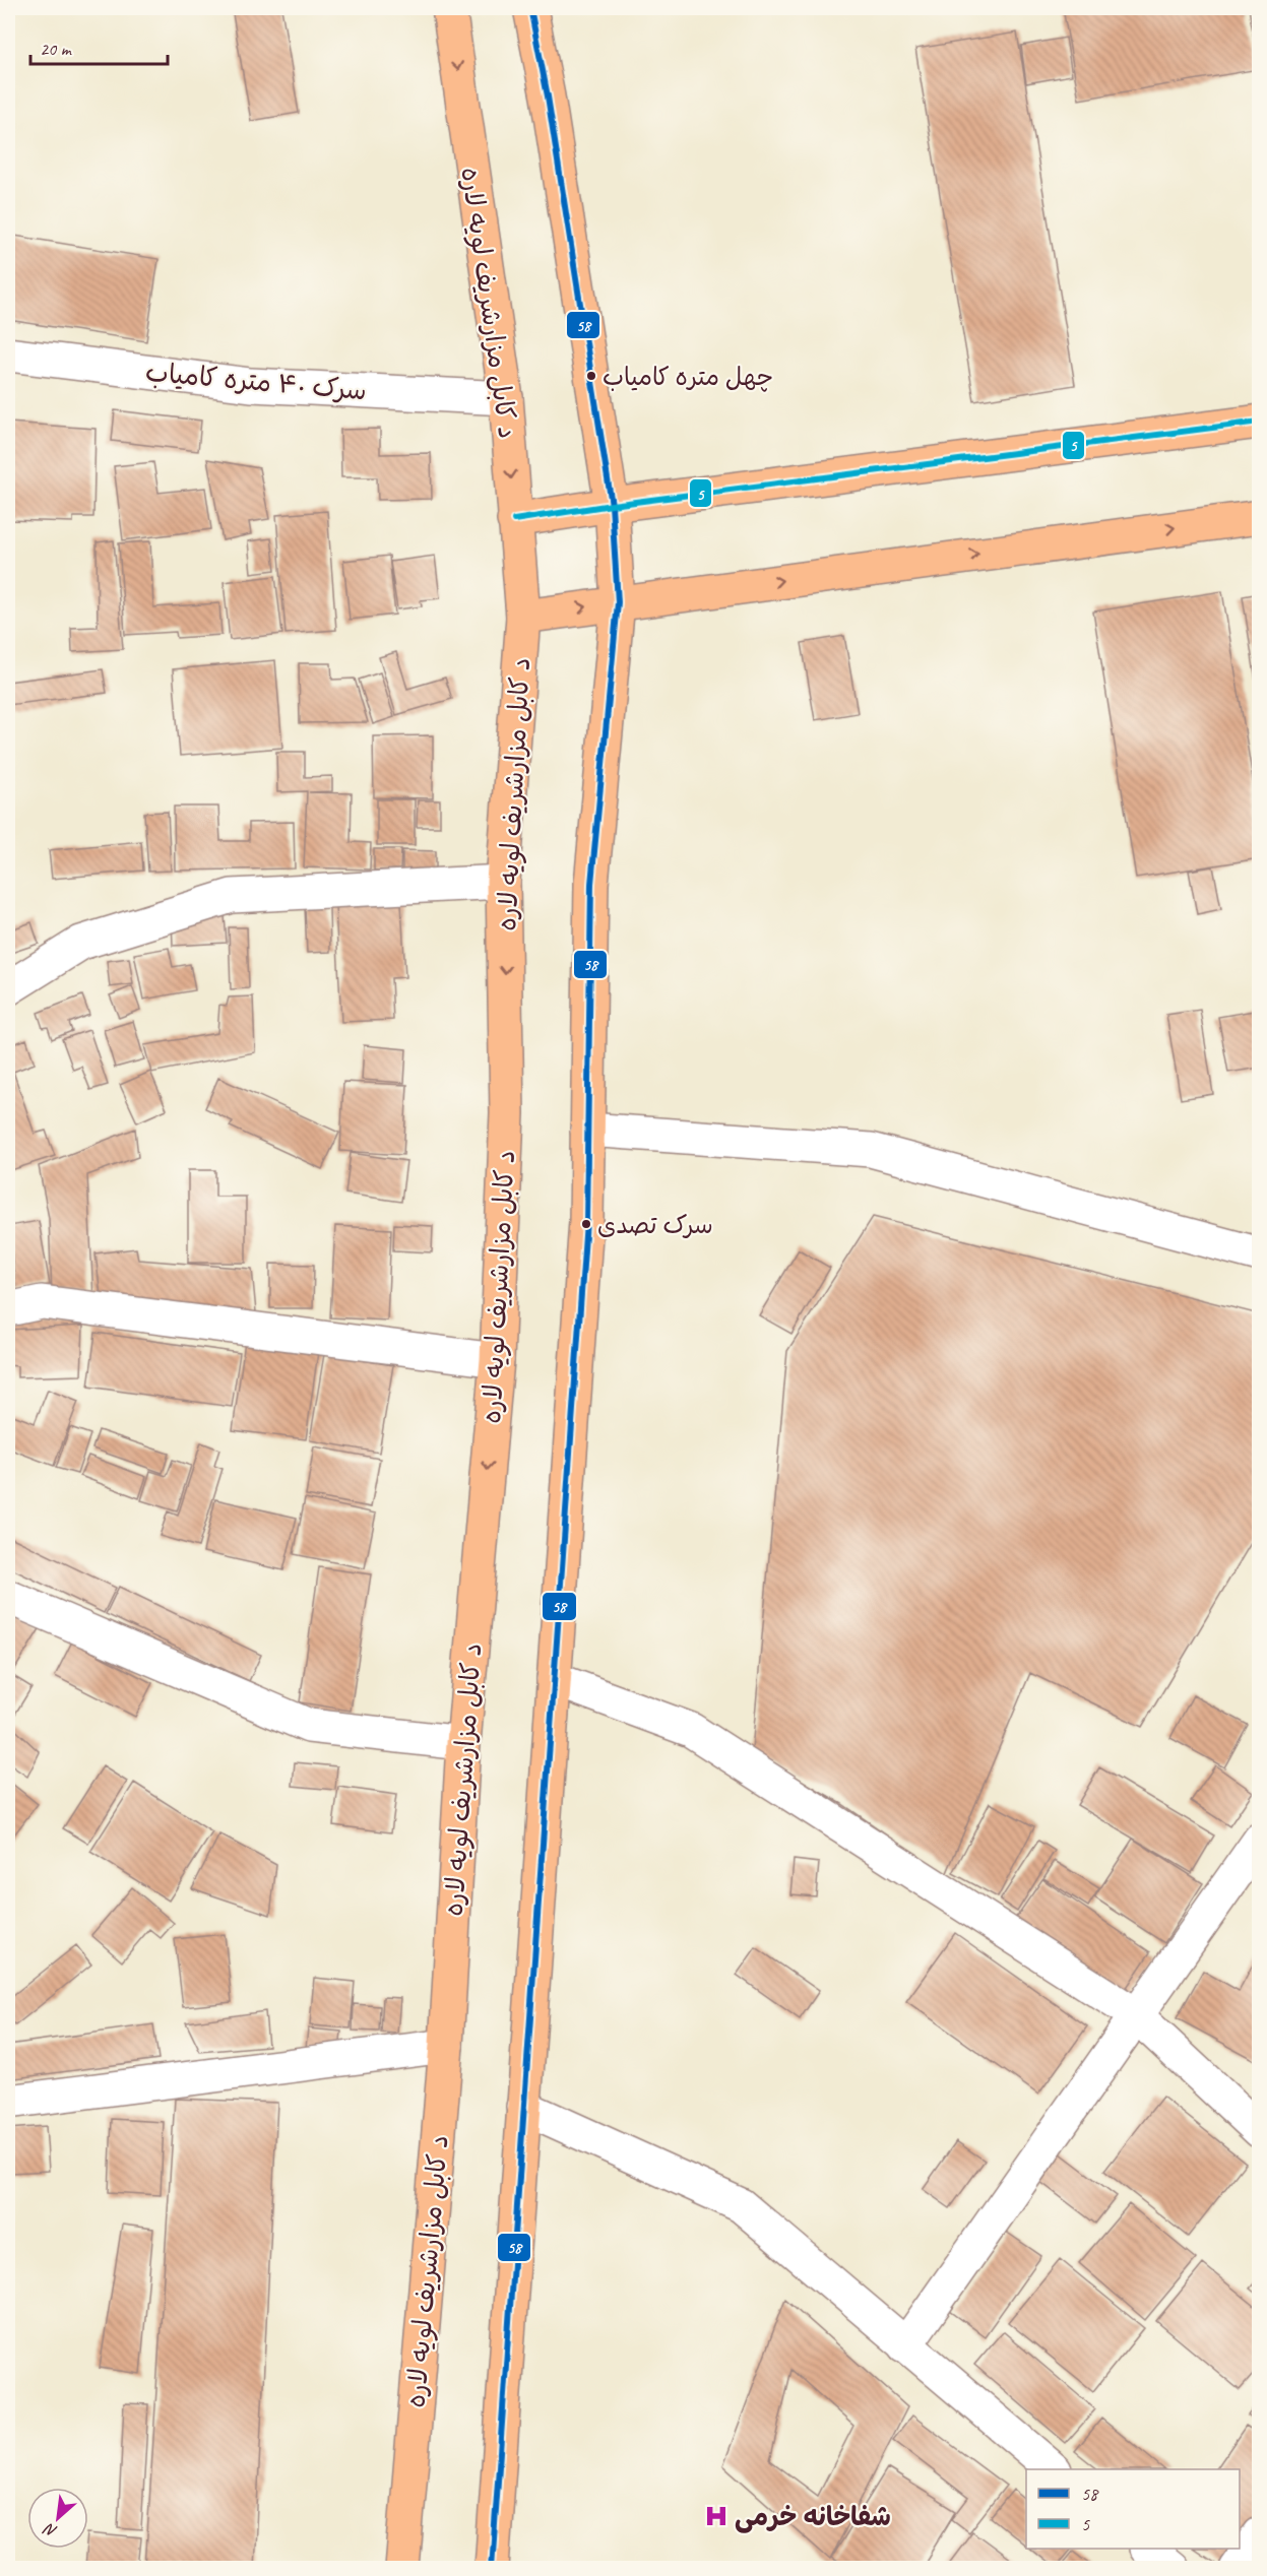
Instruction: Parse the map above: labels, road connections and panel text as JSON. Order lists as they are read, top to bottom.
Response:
{
  "streets": {
    "main road": ["د کابل مزارشریف لویه لاره"],
    "street": ["سرک ۴۰ متره کامیاب"]
  },
  "crossings": [
    ["د کابل مزارشریف لویه لاره", "سرک ۴۰ متره کامیاب"]
  ],
  "places": {
    "other": ["چهل متره کامیاب", "سرک تصدی"],
    "hospital": ["شفاخانه خرمی"]
  },
  "lines": ["transit line 58", "transit line 5"],
  "legend": ["58", "5"],
  "scale_bar": "20 m",
  "north": "bottom left"
}
